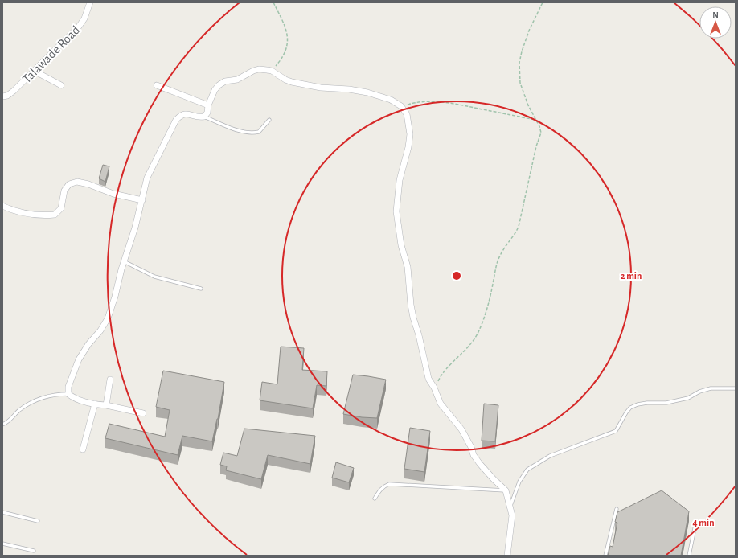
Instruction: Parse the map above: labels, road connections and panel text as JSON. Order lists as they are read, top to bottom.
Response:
{
  "streets": {
    "street": ["Talawade Road"]
  },
  "north": "top",
  "rings": ["2 min", "4 min"]
}
